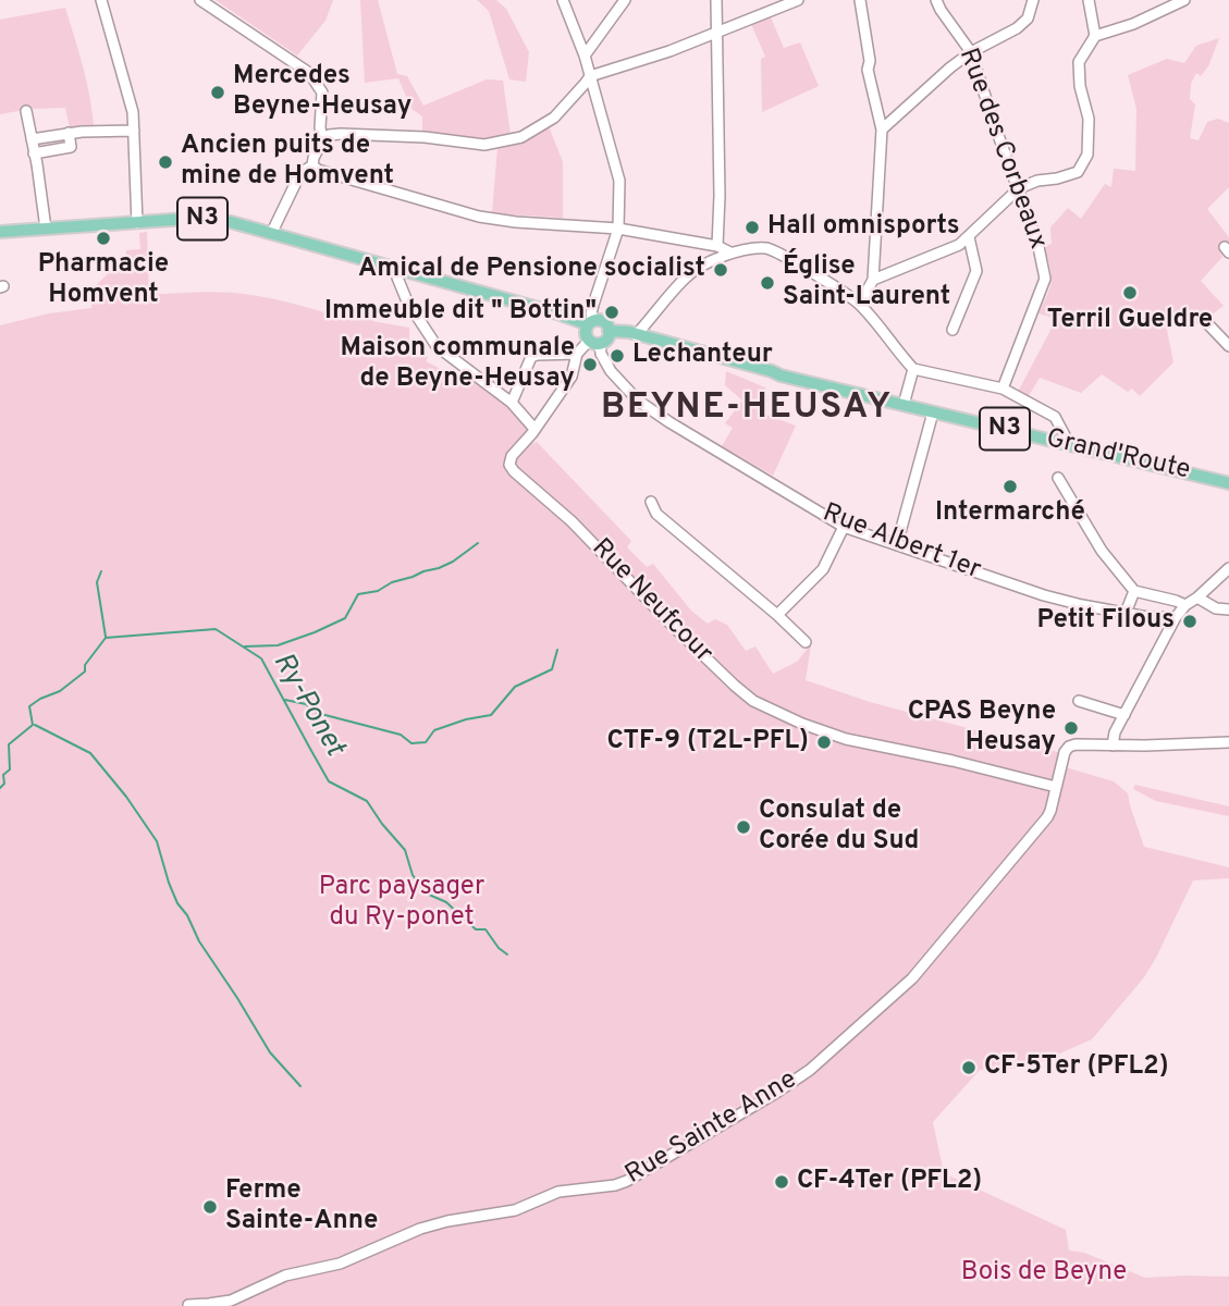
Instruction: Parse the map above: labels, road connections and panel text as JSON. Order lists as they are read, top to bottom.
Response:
{
  "streets": {
    "main road": ["N3", "Grand'Route"],
    "street": [
      "Rue des Corbeaux",
      "Rue Albert 1er",
      "Rue Neufcour",
      "Rue Sainte Anne"
    ]
  },
  "crossings": [
    ["Grand'Route", "Rue Albert 1er"],
    ["Grand'Route", "Rue Neufcour"],
    ["Rue Albert 1er", "Rue Neufcour"],
    ["Rue Neufcour", "Rue Sainte Anne"]
  ],
  "districts": ["BEYNE-HEUSAY"],
  "water": ["Ry-Ponet"],
  "parks": ["Parc paysager du Ry-ponet", "Bois de Beyne"],
  "places": [
    "Mercedes Beyne-Heusay",
    "Ancien puits de mine de Homvent",
    "Hall omnisports",
    "Pharmacie Homvent",
    "Amical de Pensione socialist",
    "Église Saint-Laurent",
    "Terril Gueldre",
    "Immeuble dit \" Bottin\"",
    "Lechanteur",
    "Maison communale de Beyne-Heusay",
    "Intermarché",
    "Petit Filous",
    "CPAS Beyne Heusay",
    "CTF-9 (T2L-PFL)",
    "Consulat de Corée du Sud",
    "CF-5Ter (PFL2)",
    "CF-4Ter (PFL2)",
    "Ferme Sainte-Anne"
  ]
}
